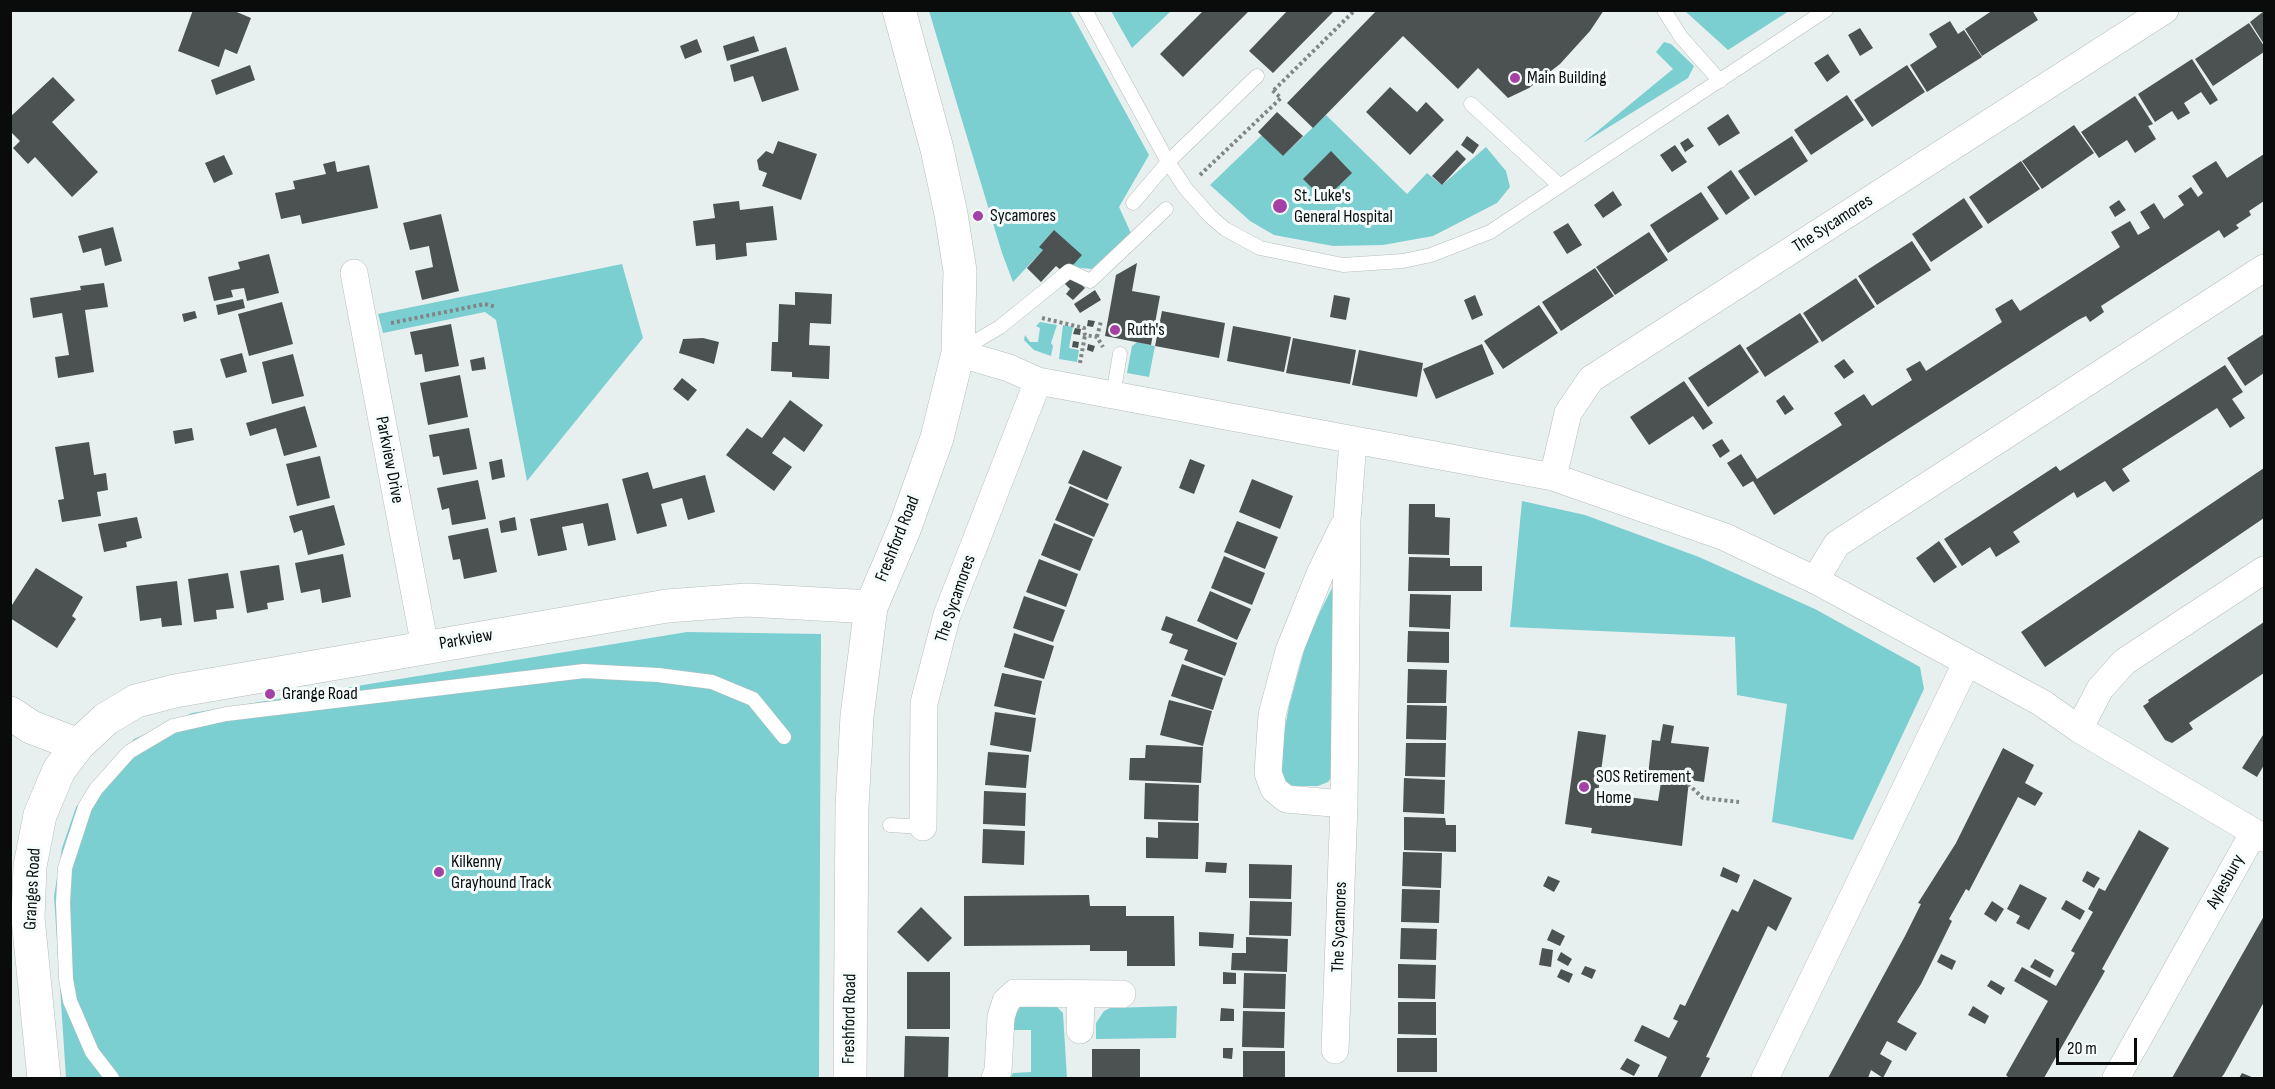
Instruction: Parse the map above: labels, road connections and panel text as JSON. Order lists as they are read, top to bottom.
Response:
{
  "streets": {
    "street": [
      "The Sycamores",
      "Parkview Drive",
      "Freshford Road",
      "Parkview",
      "Aylesbury",
      "Granges Road"
    ]
  },
  "crossings": [
    ["Parkview Drive", "Parkview"],
    ["Freshford Road", "Parkview"],
    ["Parkview", "Granges Road"]
  ],
  "places": [
    "Main Building",
    "St. Luke's General Hospital",
    "Sycamores",
    "Ruth's",
    "Grange Road",
    "SOS Retirement Home",
    "Kilkenny Grayhound Track"
  ],
  "scale_bar": "20 m"
}
